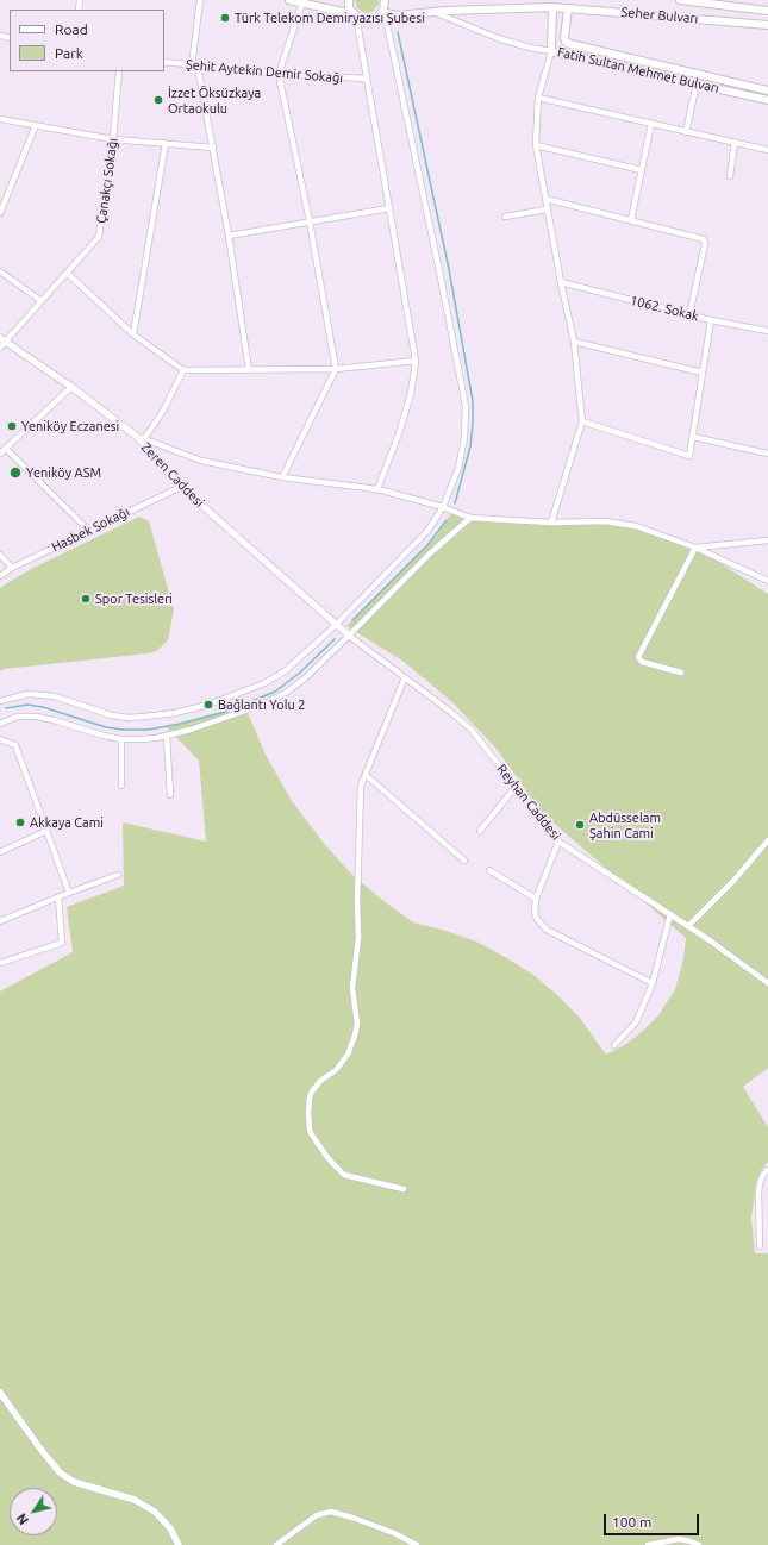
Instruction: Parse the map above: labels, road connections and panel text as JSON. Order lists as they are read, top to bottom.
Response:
{
  "streets": {
    "main road": ["Seher Bulvarı", "Fatih Sultan Mehmet Bulvarı"],
    "street": [
      "Şehit Aytekin Demir Sokağı",
      "Çanakçı Sokağı",
      "1062. Sokak",
      "Zeren Caddesi",
      "Hasbek Sokağı",
      "Reyhan Caddesi"
    ]
  },
  "crossings": [
    ["Seher Bulvarı", "Fatih Sultan Mehmet Bulvarı"],
    ["Çanakçı Sokağı", "Zeren Caddesi"],
    ["Zeren Caddesi", "Hasbek Sokağı"],
    ["Zeren Caddesi", "Reyhan Caddesi"]
  ],
  "places": [
    "Türk Telekom Demiryazısı Şubesi",
    "İzzet Öksüzkaya Ortaokulu",
    "Yeniköy Eczanesi",
    "Yeniköy ASM",
    "Spor Tesisleri",
    "Bağlantı Yolu 2",
    "Akkaya Cami",
    "Abdüsselam Şahin Cami"
  ],
  "legend": ["Road", "Park"],
  "scale_bar": "100 m",
  "north": "bottom left"
}
